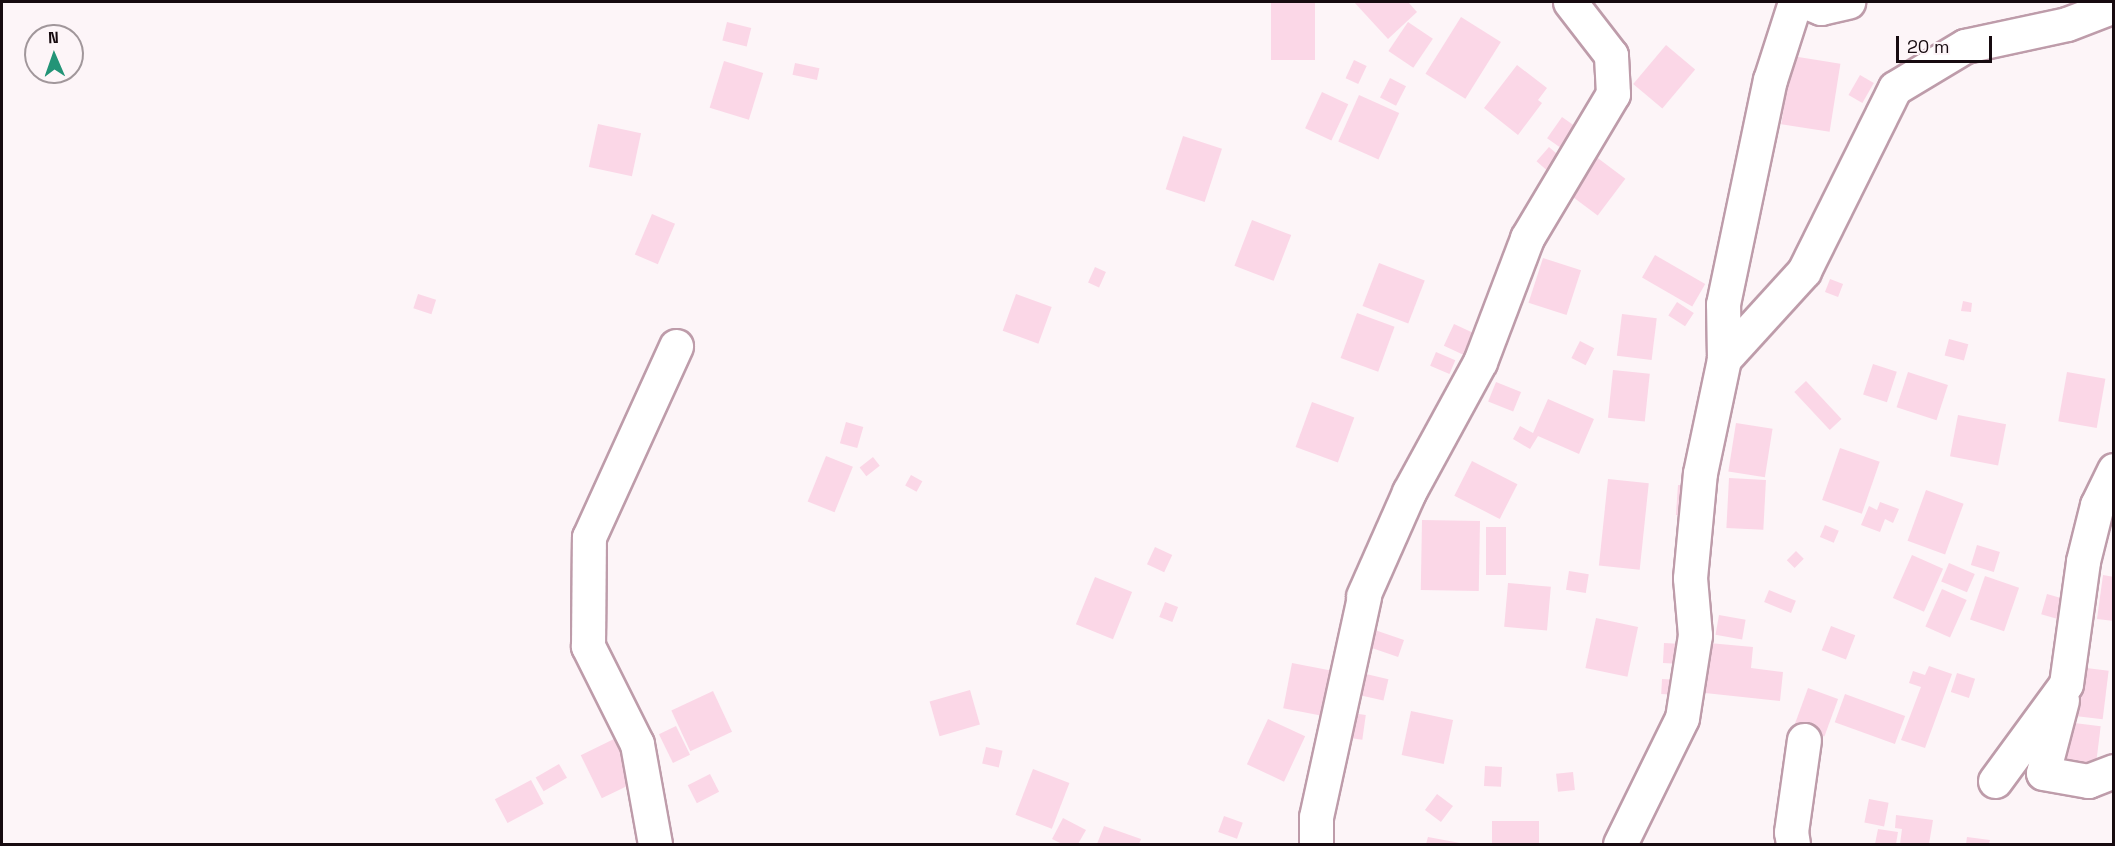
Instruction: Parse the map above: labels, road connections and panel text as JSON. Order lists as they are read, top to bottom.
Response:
{
  "scale_bar": "20 m",
  "north": "top"
}
